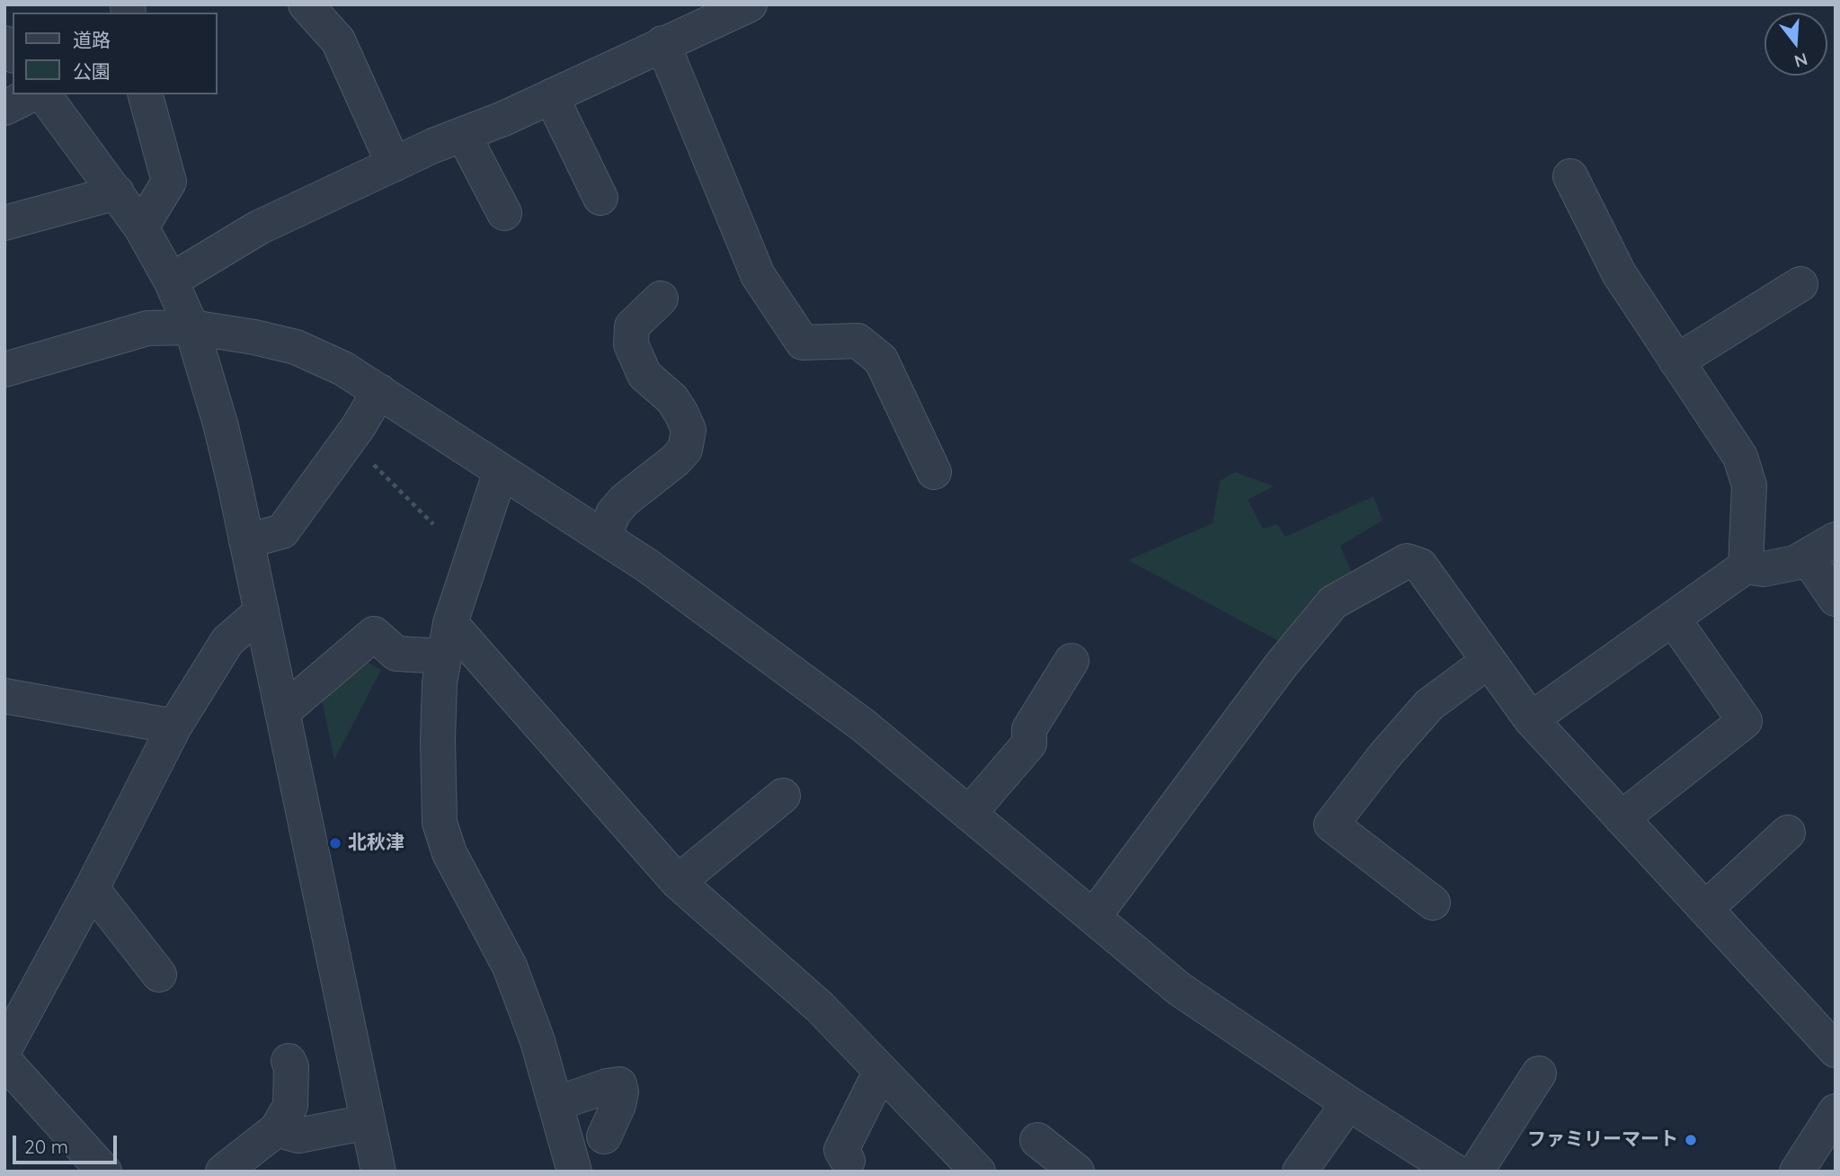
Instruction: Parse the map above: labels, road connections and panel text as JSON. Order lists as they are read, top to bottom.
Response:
{
  "places": ["北秋津", "ファミリーマート"],
  "legend": ["道路", "公園"],
  "scale_bar": "20 m",
  "north": "bottom"
}
